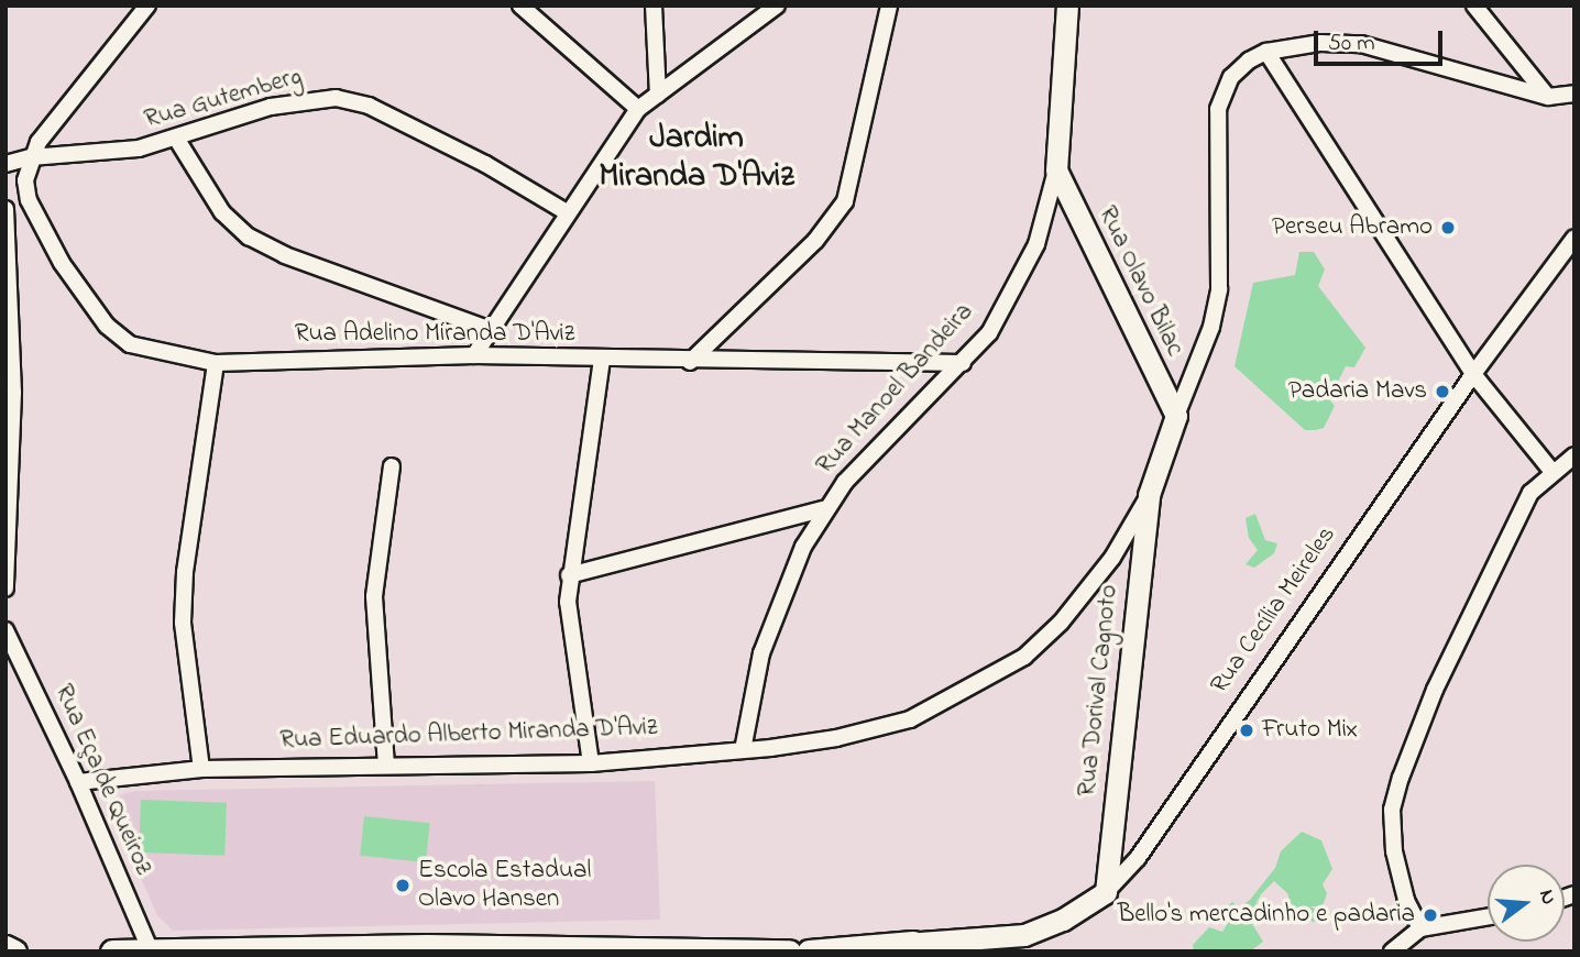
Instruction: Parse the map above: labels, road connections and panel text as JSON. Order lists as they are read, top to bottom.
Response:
{
  "streets": {
    "street": [
      "Rua Gutemberg",
      "Rua Olavo Bilac",
      "Rua Adelino Miranda D'Aviz",
      "Rua Manoel Bandeira",
      "Rua Cecília Meireles",
      "Rua Dorival Cagnoto",
      "Rua Eduardo Alberto Miranda D'Aviz",
      "Rua Eça de Queiroz"
    ]
  },
  "crossings": [
    ["Rua Gutemberg", "Rua Adelino Miranda D'Aviz"],
    ["Rua Olavo Bilac", "Rua Manoel Bandeira"],
    ["Rua Olavo Bilac", "Rua Eduardo Alberto Miranda D'Aviz"],
    ["Rua Adelino Miranda D'Aviz", "Rua Manoel Bandeira"],
    ["Rua Cecília Meireles", "Rua Dorival Cagnoto"],
    ["Rua Dorival Cagnoto", "Rua Eduardo Alberto Miranda D'Aviz"],
    ["Rua Eduardo Alberto Miranda D'Aviz", "Rua Eça de Queiroz"]
  ],
  "districts": ["Jardim Miranda D'Aviz"],
  "places": [
    "Perseu Abramo",
    "Padaria Mavs",
    "Fruto Mix",
    "Escola Estadual Olavo Hansen",
    "Bello's mercadinho e padaria"
  ],
  "scale_bar": "50 m",
  "north": "right"
}
